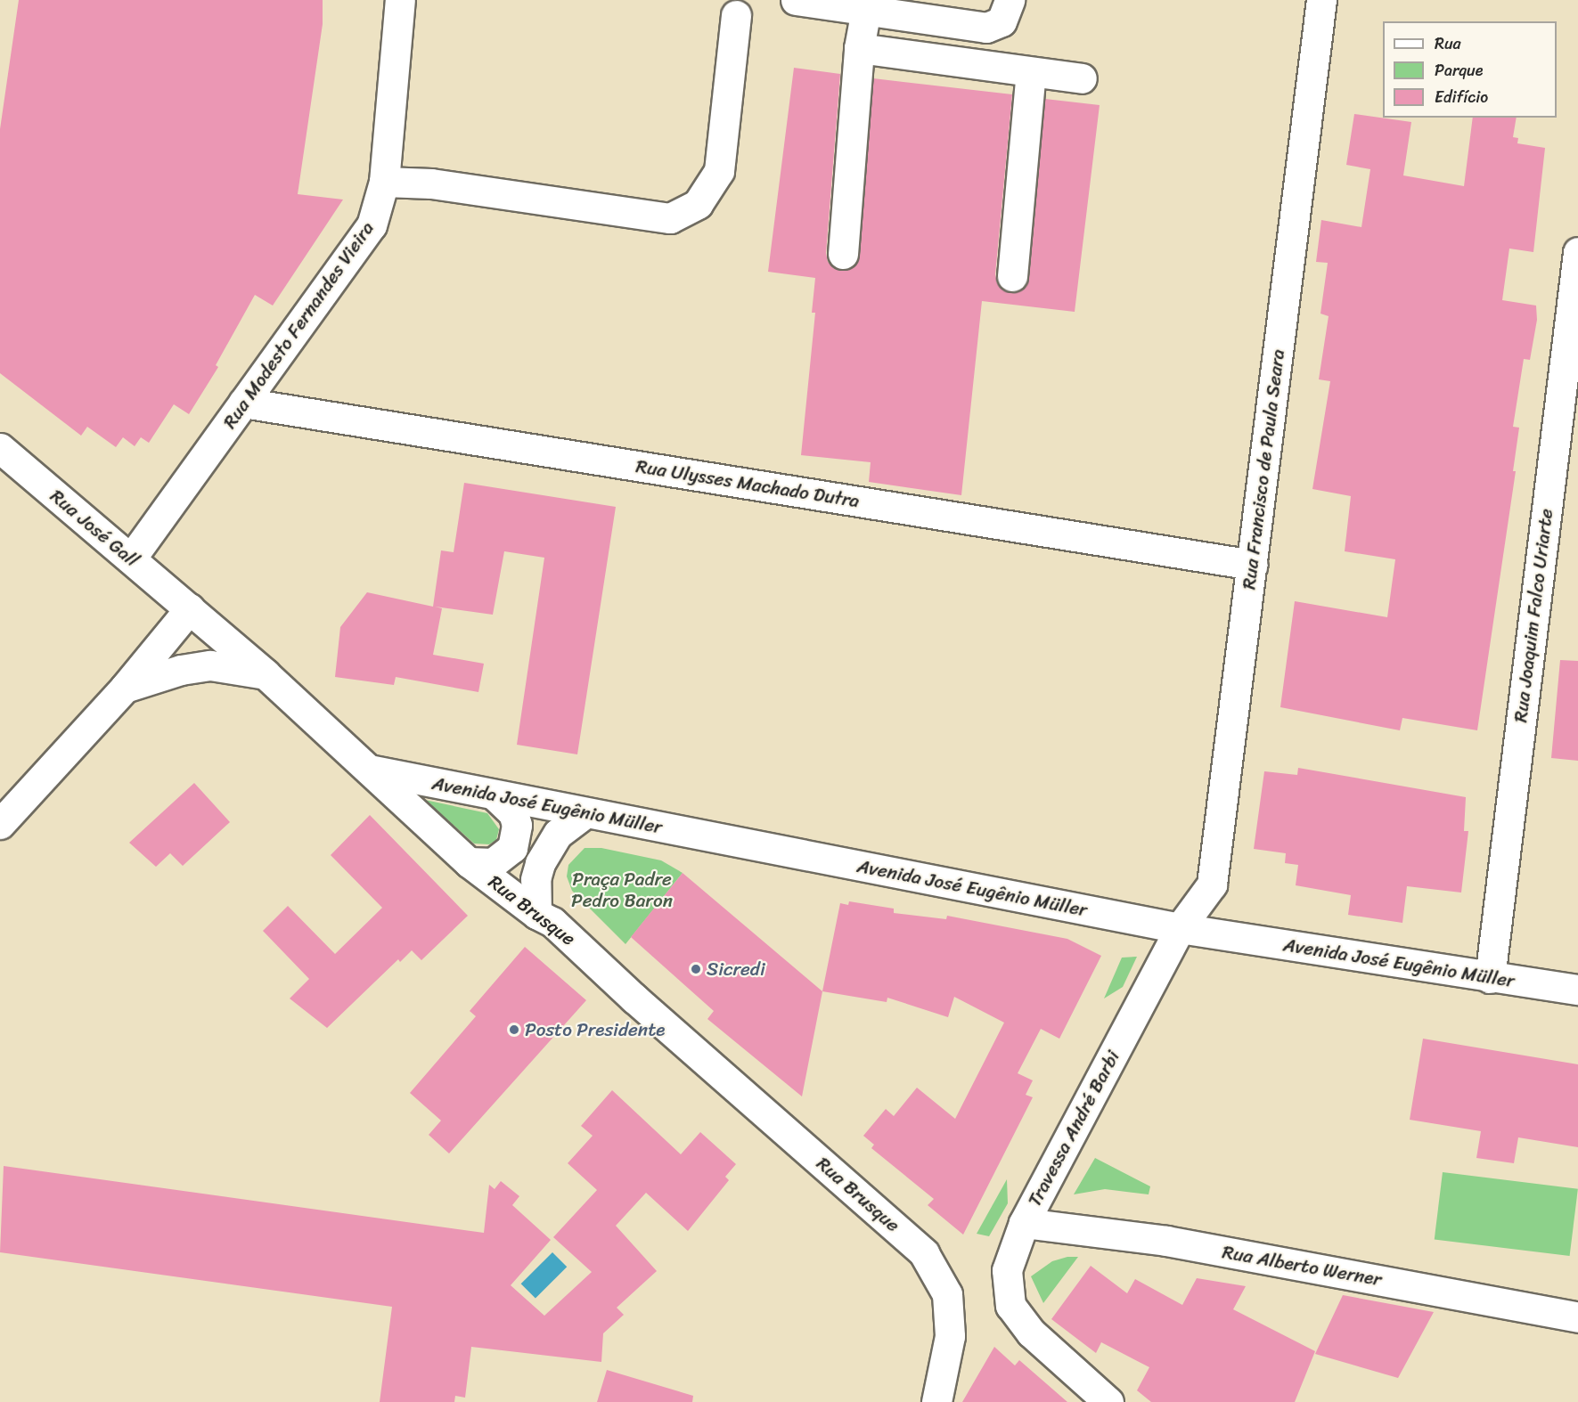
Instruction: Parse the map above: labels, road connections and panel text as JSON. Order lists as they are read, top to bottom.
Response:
{
  "streets": {
    "street": [
      "Rua Modesto Fernandes Vieira",
      "Rua Francisco de Paula Seara",
      "Rua Ulysses Machado Dutra",
      "Rua José Gall",
      "Rua Joaquim Falco Uriarte",
      "Avenida José Eugênio Müller",
      "Rua Brusque",
      "Travessa André Barbi",
      "Rua Alberto Werner"
    ]
  },
  "crossings": [
    ["Rua Modesto Fernandes Vieira", "Rua Ulysses Machado Dutra"],
    ["Rua Modesto Fernandes Vieira", "Rua José Gall"],
    ["Rua Francisco de Paula Seara", "Rua Ulysses Machado Dutra"],
    ["Rua Francisco de Paula Seara", "Avenida José Eugênio Müller"],
    ["Rua Francisco de Paula Seara", "Travessa André Barbi"],
    ["Rua José Gall", "Rua Brusque"],
    ["Rua Joaquim Falco Uriarte", "Avenida José Eugênio Müller"],
    ["Avenida José Eugênio Müller", "Rua Brusque"],
    ["Avenida José Eugênio Müller", "Travessa André Barbi"],
    ["Travessa André Barbi", "Rua Alberto Werner"]
  ],
  "parks": ["Praça Padre Pedro Baron"],
  "places": ["Sicredi", "Posto Presidente"],
  "legend": ["Rua", "Parque", "Edifício"]
}
